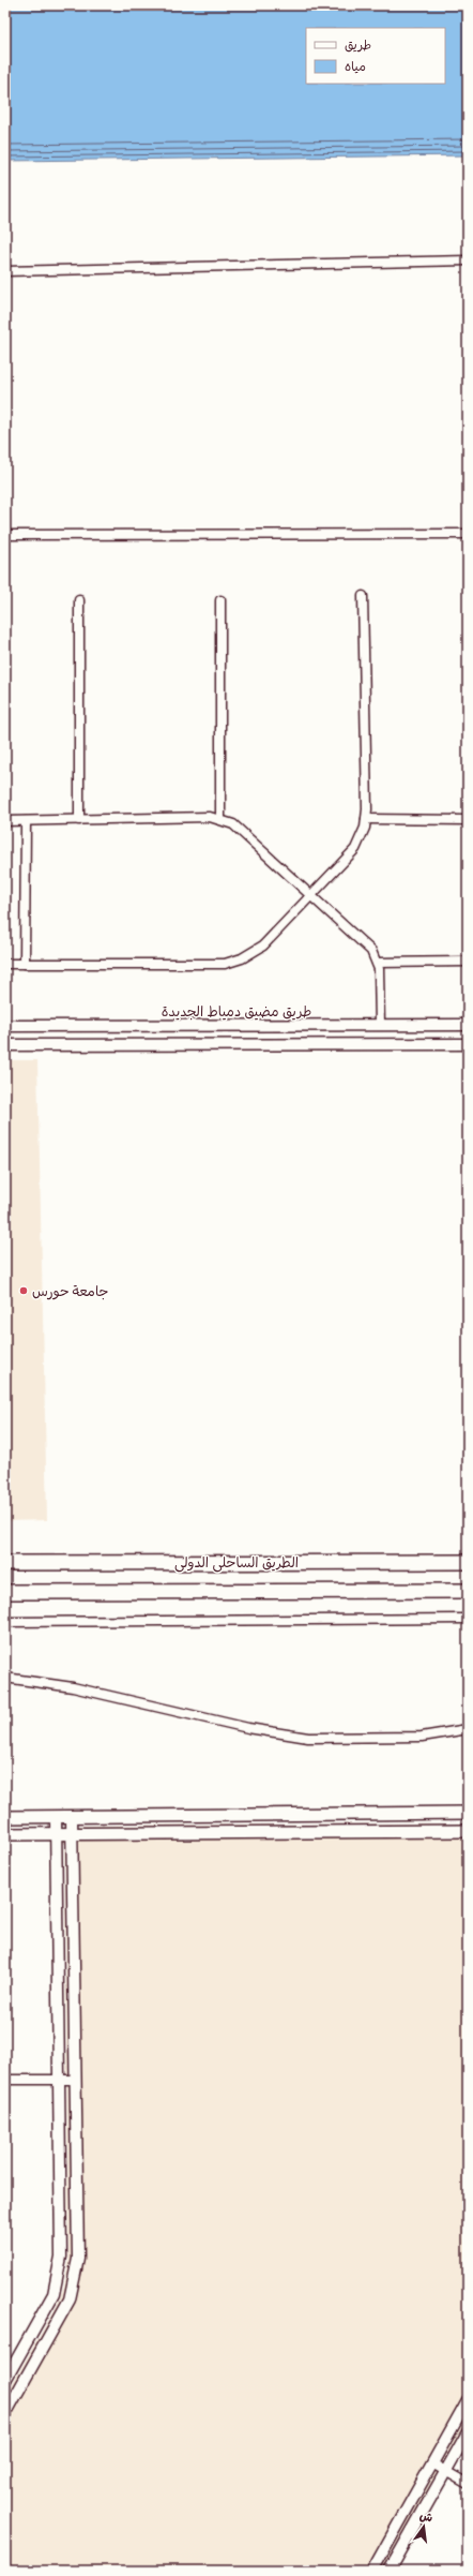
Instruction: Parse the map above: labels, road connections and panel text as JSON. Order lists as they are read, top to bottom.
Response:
{
  "streets": {
    "highway": ["الطريق الساحلى الدولى"],
    "street": ["طريق مضيق دمياط الجديدة"]
  },
  "places": ["جامعة حورس"],
  "legend": ["طريق", "مياه"],
  "north": "top"
}
